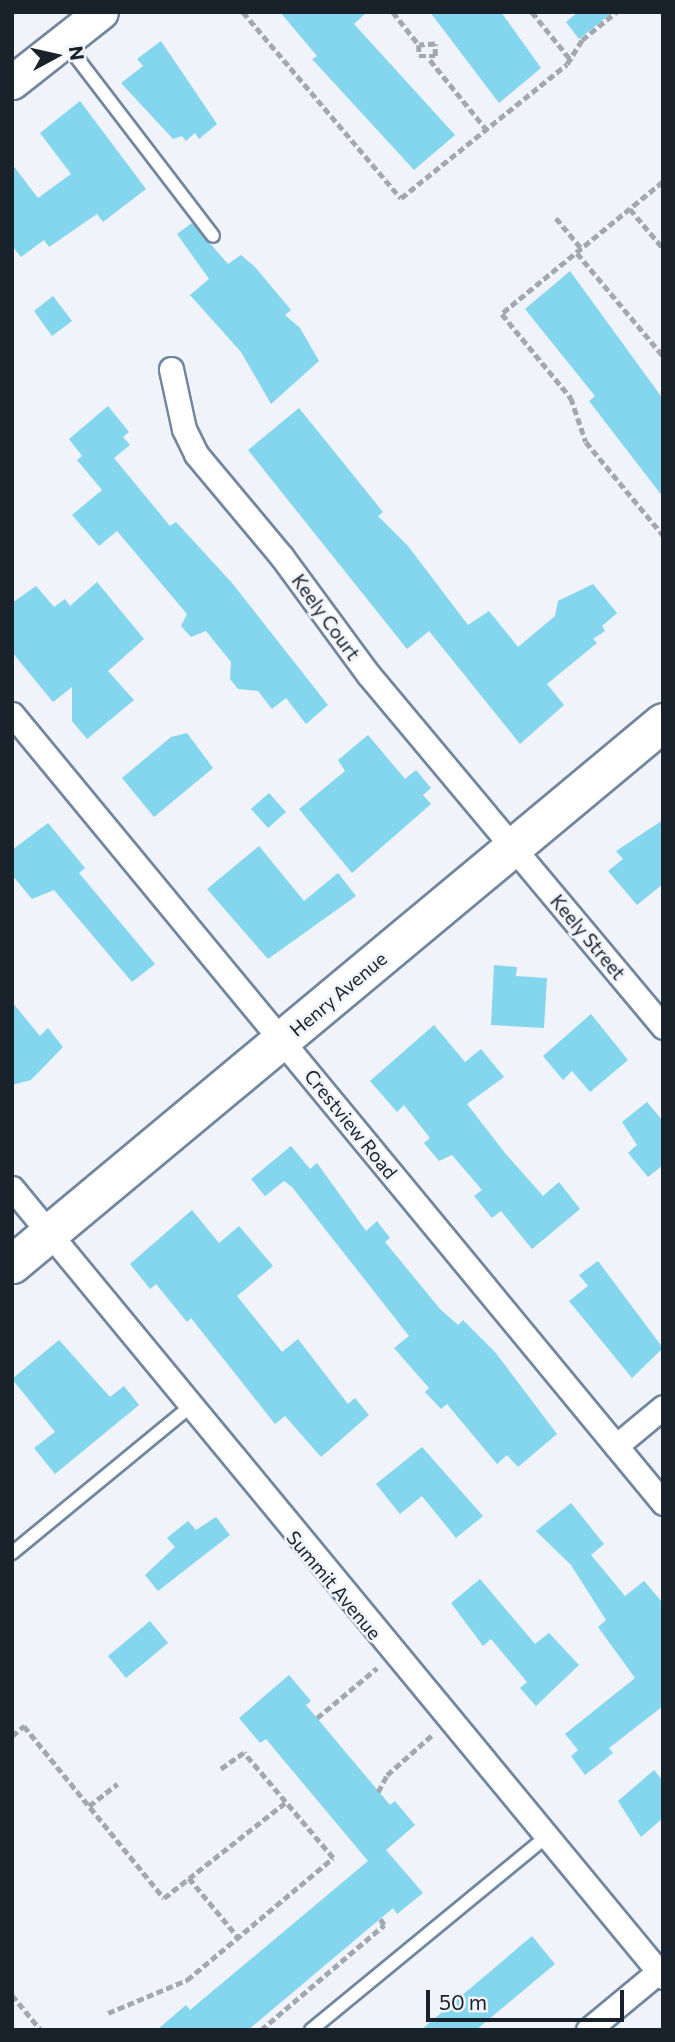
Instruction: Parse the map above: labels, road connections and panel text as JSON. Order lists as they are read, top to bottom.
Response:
{
  "streets": {
    "main road": ["Henry Avenue"],
    "street": [
      "Keely Court",
      "Keely Street",
      "Crestview Road",
      "Summit Avenue"
    ]
  },
  "crossings": [
    ["Keely Court", "Keely Street"],
    ["Keely Court", "Henry Avenue"],
    ["Keely Street", "Henry Avenue"],
    ["Henry Avenue", "Crestview Road"],
    ["Henry Avenue", "Summit Avenue"]
  ],
  "scale_bar": "50 m",
  "north": "right"
}
